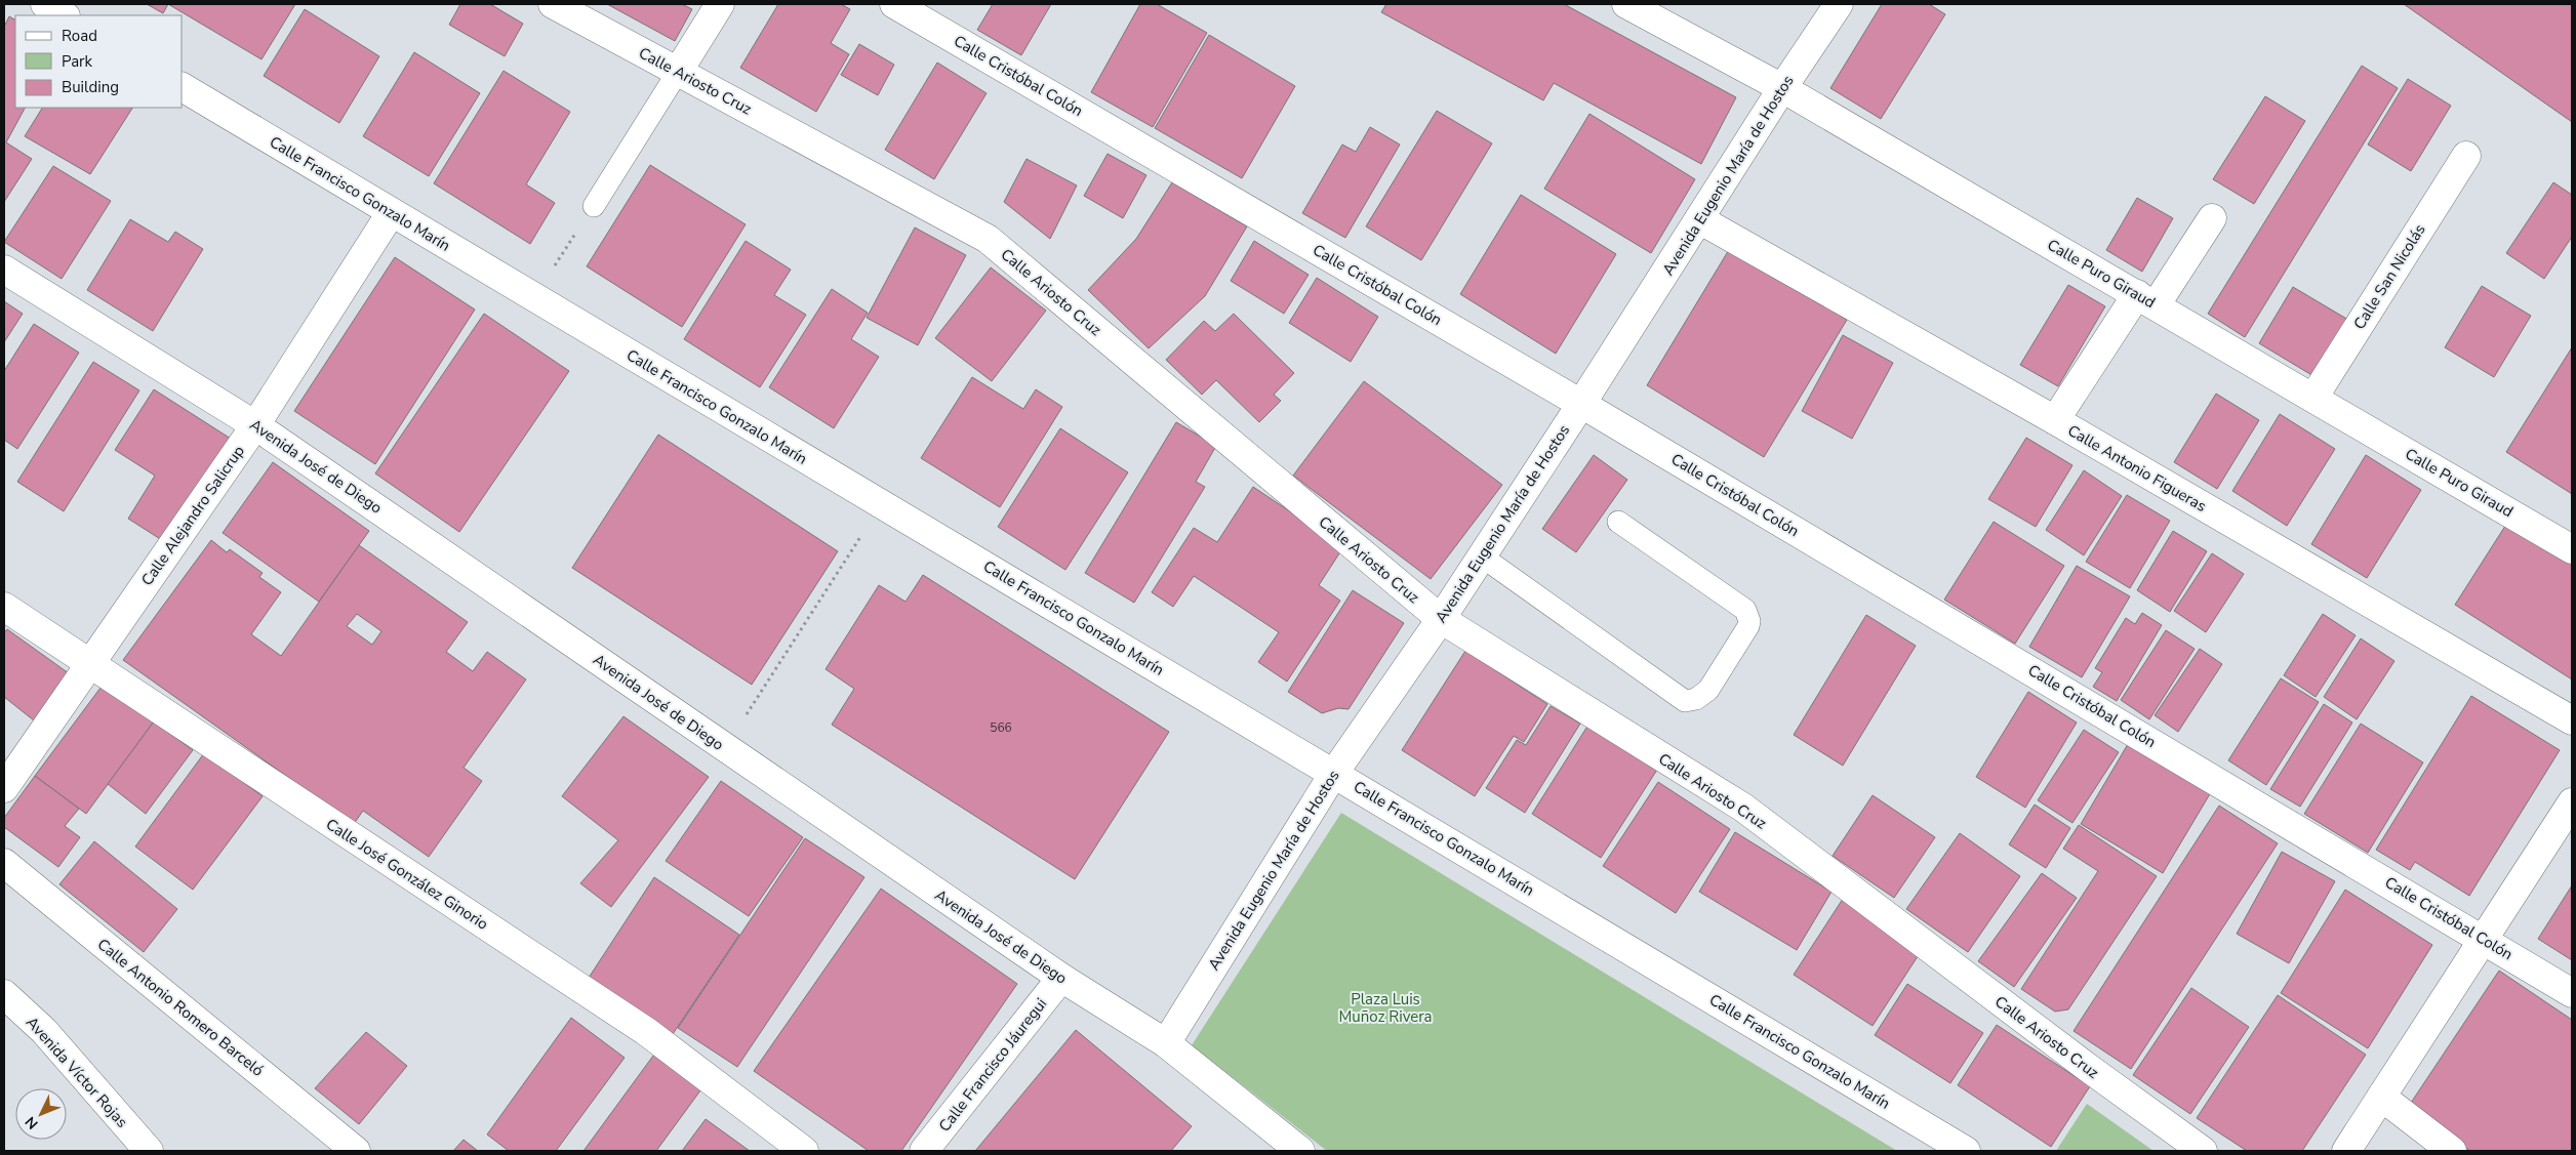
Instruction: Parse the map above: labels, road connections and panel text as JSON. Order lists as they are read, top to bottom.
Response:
{
  "streets": {
    "street": [
      "Calle Cristóbal Colón",
      "Calle Ariosto Cruz",
      "Avenida Eugenio María de Hostos",
      "Calle Francisco Gonzalo Marín",
      "Calle Puro Giraud",
      "Calle San Nicolás",
      "Avenida José de Diego",
      "Calle Antonio Figueras",
      "Calle Alejandro Salicrup",
      "Calle José González Ginorio",
      "Calle Antonio Romero Barceló",
      "Calle Francisco Jáuregui",
      "Avenida Víctor Rojas"
    ]
  },
  "crossings": [
    ["Calle Cristóbal Colón", "Avenida Eugenio María de Hostos"],
    ["Calle Ariosto Cruz", "Avenida Eugenio María de Hostos"],
    ["Avenida Eugenio María de Hostos", "Calle Francisco Gonzalo Marín"],
    ["Avenida Eugenio María de Hostos", "Calle Puro Giraud"],
    ["Avenida Eugenio María de Hostos", "Avenida José de Diego"],
    ["Avenida Eugenio María de Hostos", "Calle Antonio Figueras"],
    ["Calle Francisco Gonzalo Marín", "Calle Alejandro Salicrup"],
    ["Calle Puro Giraud", "Calle San Nicolás"],
    ["Avenida José de Diego", "Calle Alejandro Salicrup"],
    ["Avenida José de Diego", "Calle Francisco Jáuregui"],
    ["Calle Alejandro Salicrup", "Calle José González Ginorio"]
  ],
  "parks": ["Plaza Luis Muñoz Rivera"],
  "house_numbers": ["566"],
  "legend": ["Road", "Park", "Building"],
  "north": "bottom left"
}
